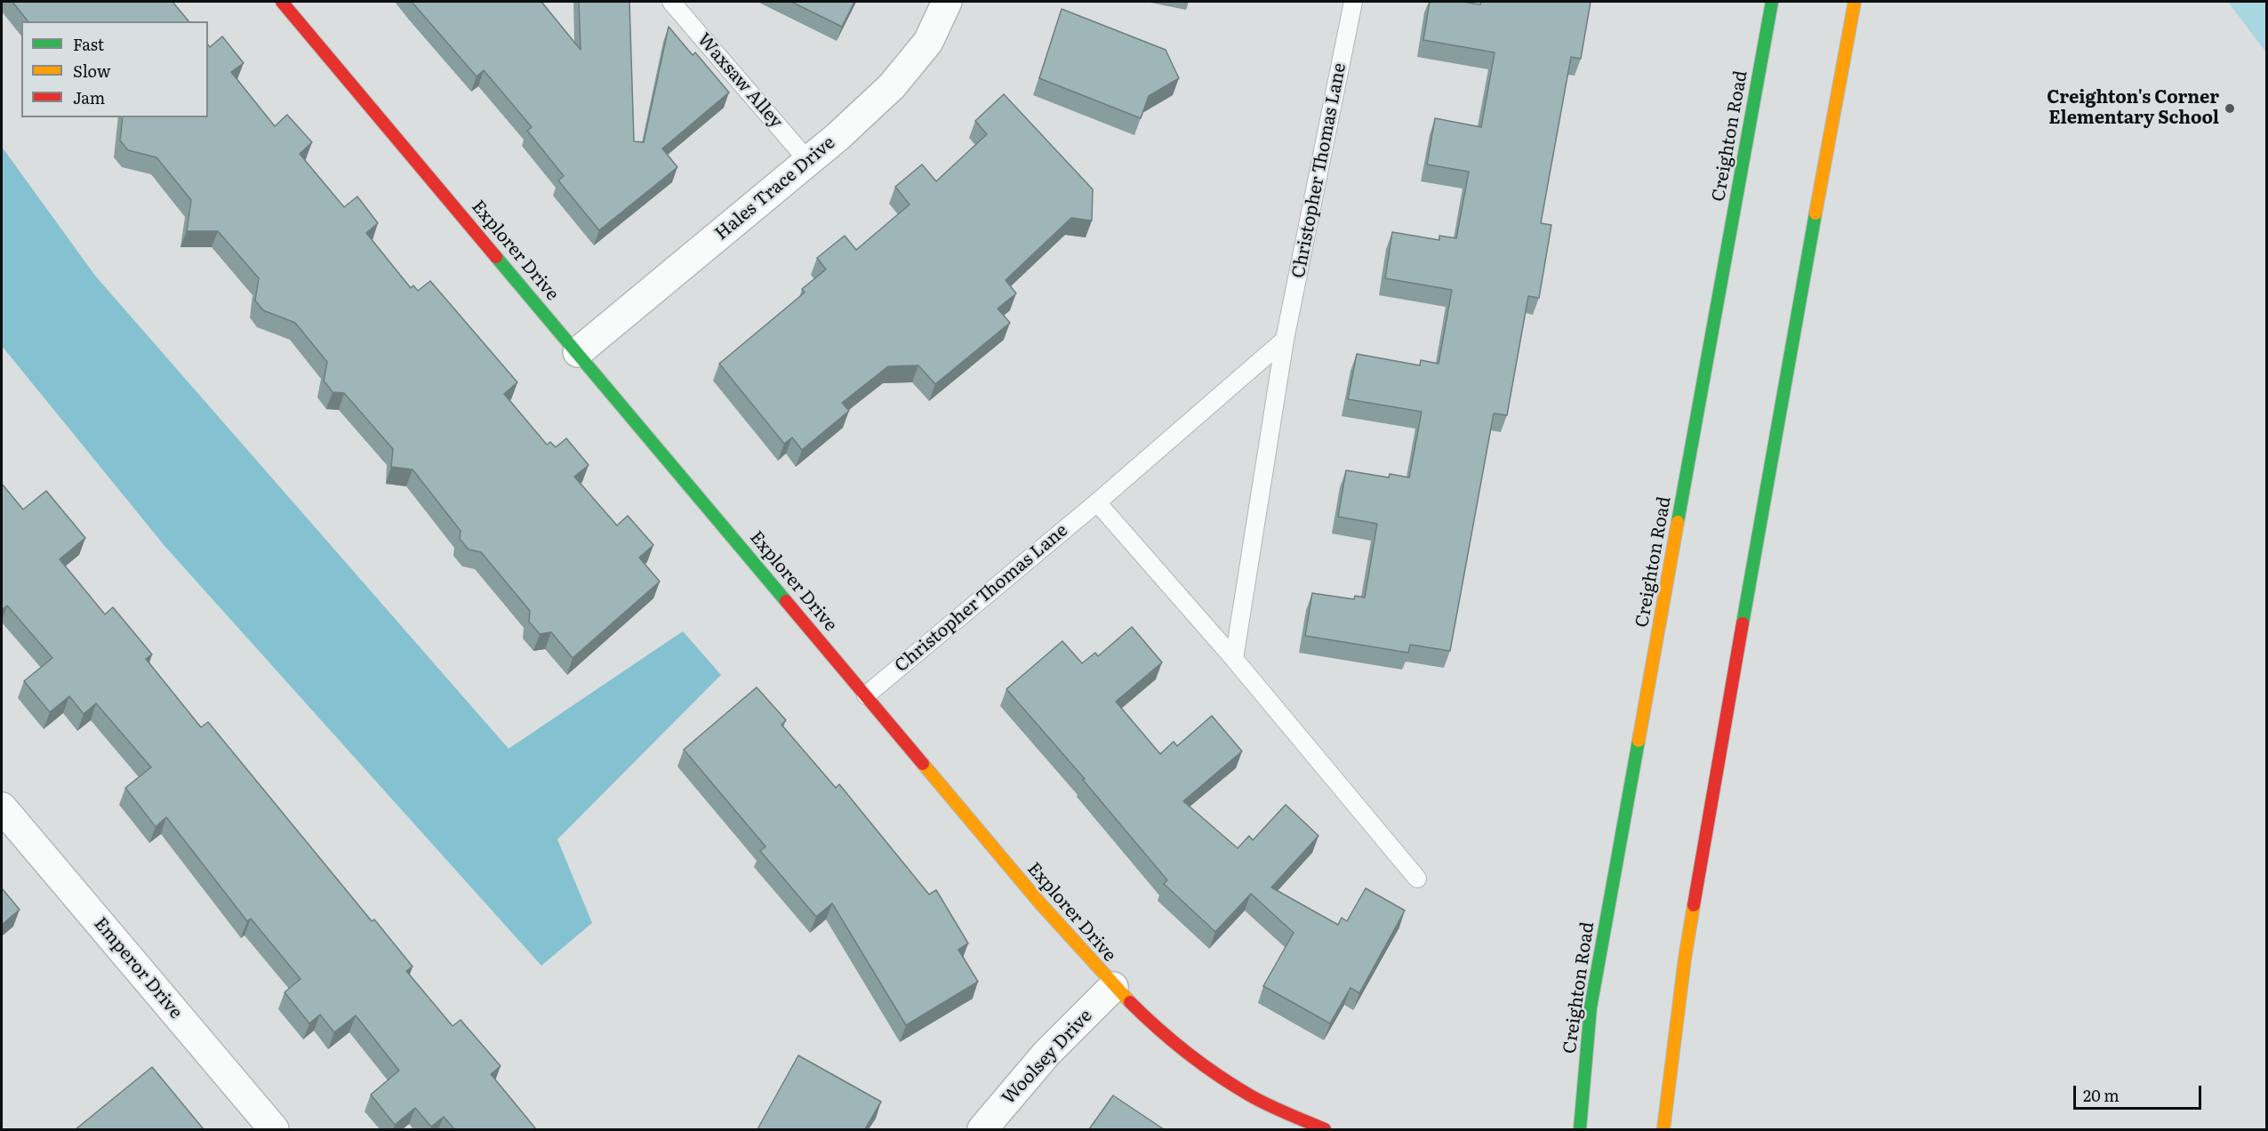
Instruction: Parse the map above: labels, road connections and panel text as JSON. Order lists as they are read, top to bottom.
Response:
{
  "streets": {
    "street": [
      "Creighton Road",
      "Hales Trace Drive",
      "Explorer Drive",
      "Emperor Drive",
      "Woolsey Drive"
    ],
    "lane": ["Waxsaw Alley", "Christopher Thomas Lane"]
  },
  "crossings": [
    ["Waxsaw Alley", "Hales Trace Drive"],
    ["Christopher Thomas Lane", "Explorer Drive"],
    ["Hales Trace Drive", "Explorer Drive"],
    ["Explorer Drive", "Woolsey Drive"]
  ],
  "places": ["Creighton's Corner Elementary School"],
  "legend": ["Fast", "Slow", "Jam"],
  "scale_bar": "20 m"
}
